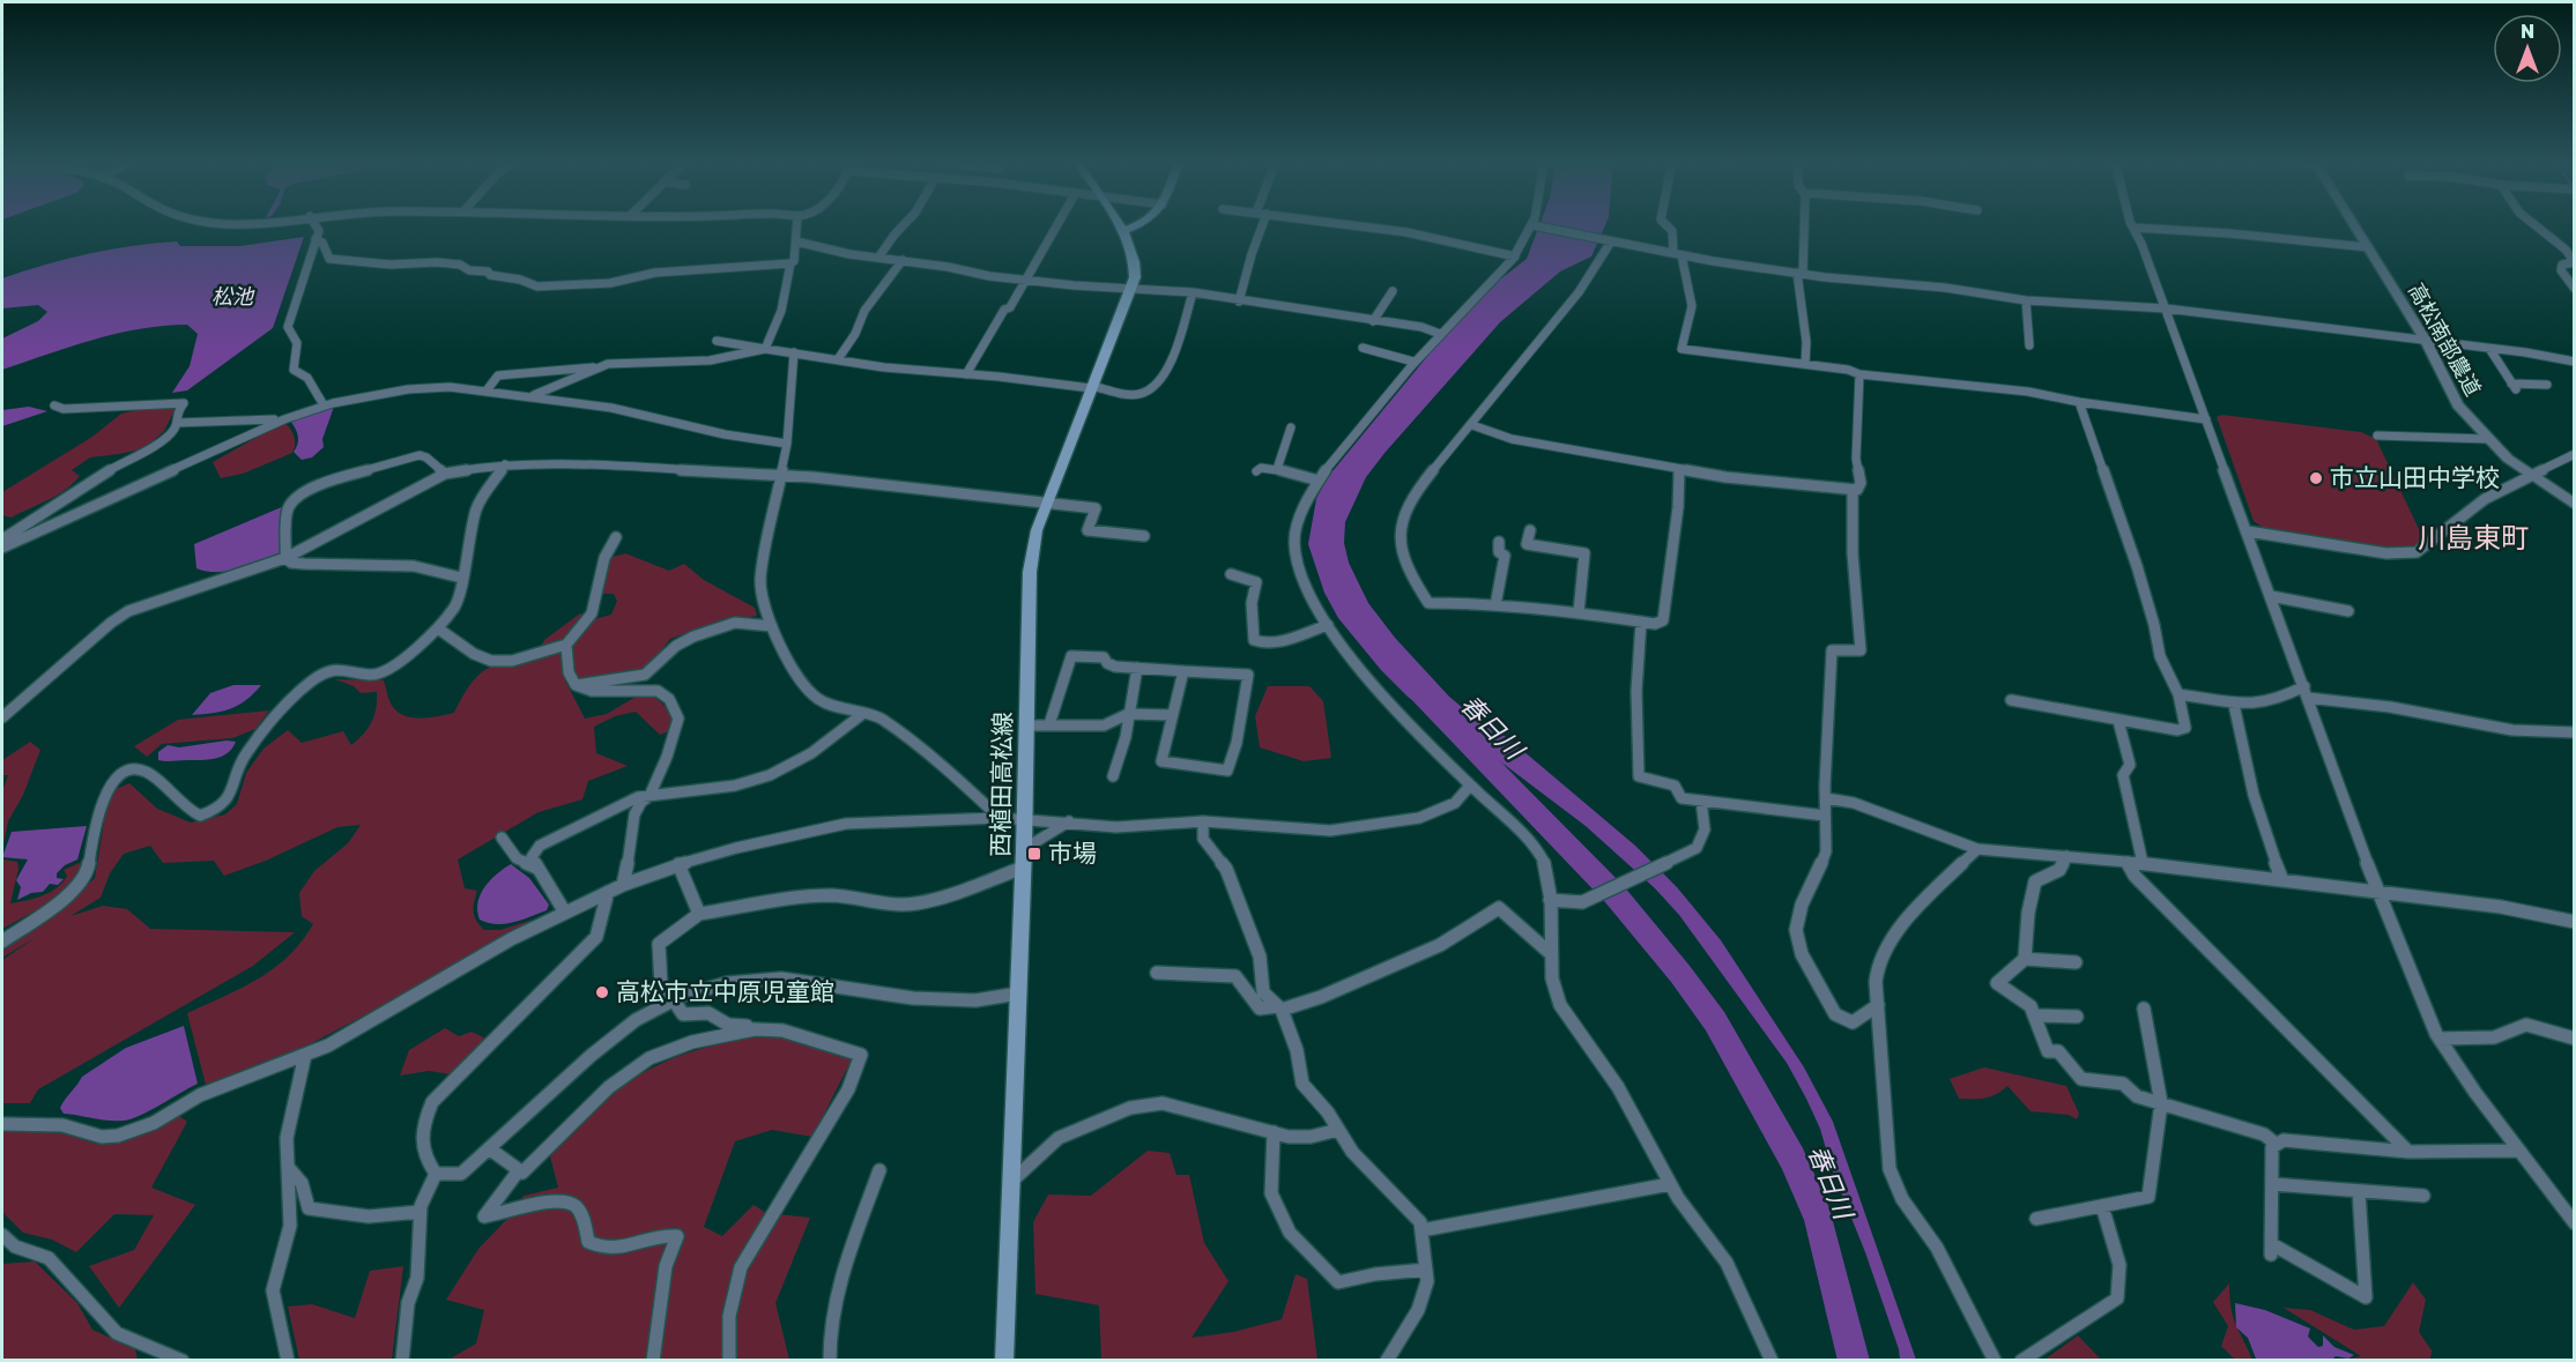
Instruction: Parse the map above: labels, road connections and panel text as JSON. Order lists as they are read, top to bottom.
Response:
{
  "streets": {
    "main road": ["西植田高松線"],
    "street": ["高松南部農道"]
  },
  "districts": ["川島東町"],
  "water": ["松池", "春日川"],
  "places": {
    "other": ["市立山田中学校", "高松市立中原児童館"],
    "transit": ["市場"]
  },
  "north": "top"
}
